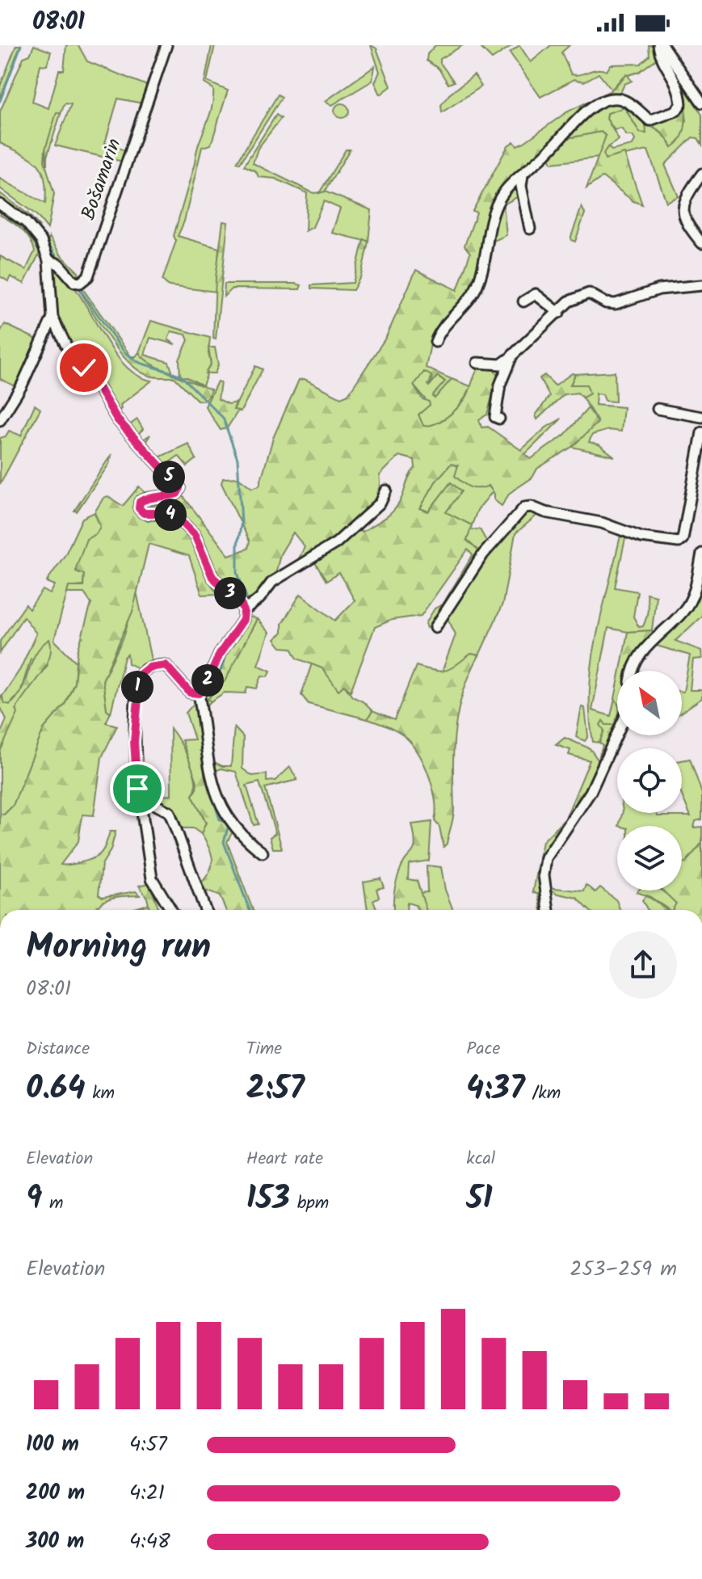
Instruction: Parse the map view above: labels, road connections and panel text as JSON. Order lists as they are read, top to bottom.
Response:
{
  "streets": {
    "street": ["Bošamarin"]
  },
  "north": "top left",
  "page": {
    "status": "08:01",
    "pins": [
      "5",
      "4",
      "3",
      "2",
      "1"
    ],
    "heading": ["Morning run", "08:01"],
    "stats": [
      ["Distance", "0.64 km"],
      ["Time", "2:57"],
      ["Pace", "4:37 /km"],
      ["Elevation", "9 m"],
      ["Heart rate", "153 bpm"],
      ["kcal", "51"]
    ],
    "chart": ["Elevation", "253–259 m"],
    "list": [
      {
        "name": "100 m",
        "note": "4:57"
      },
      {
        "name": "200 m",
        "note": "4:21"
      },
      {
        "name": "300 m",
        "note": "4:48"
      }
    ]
  }
}
